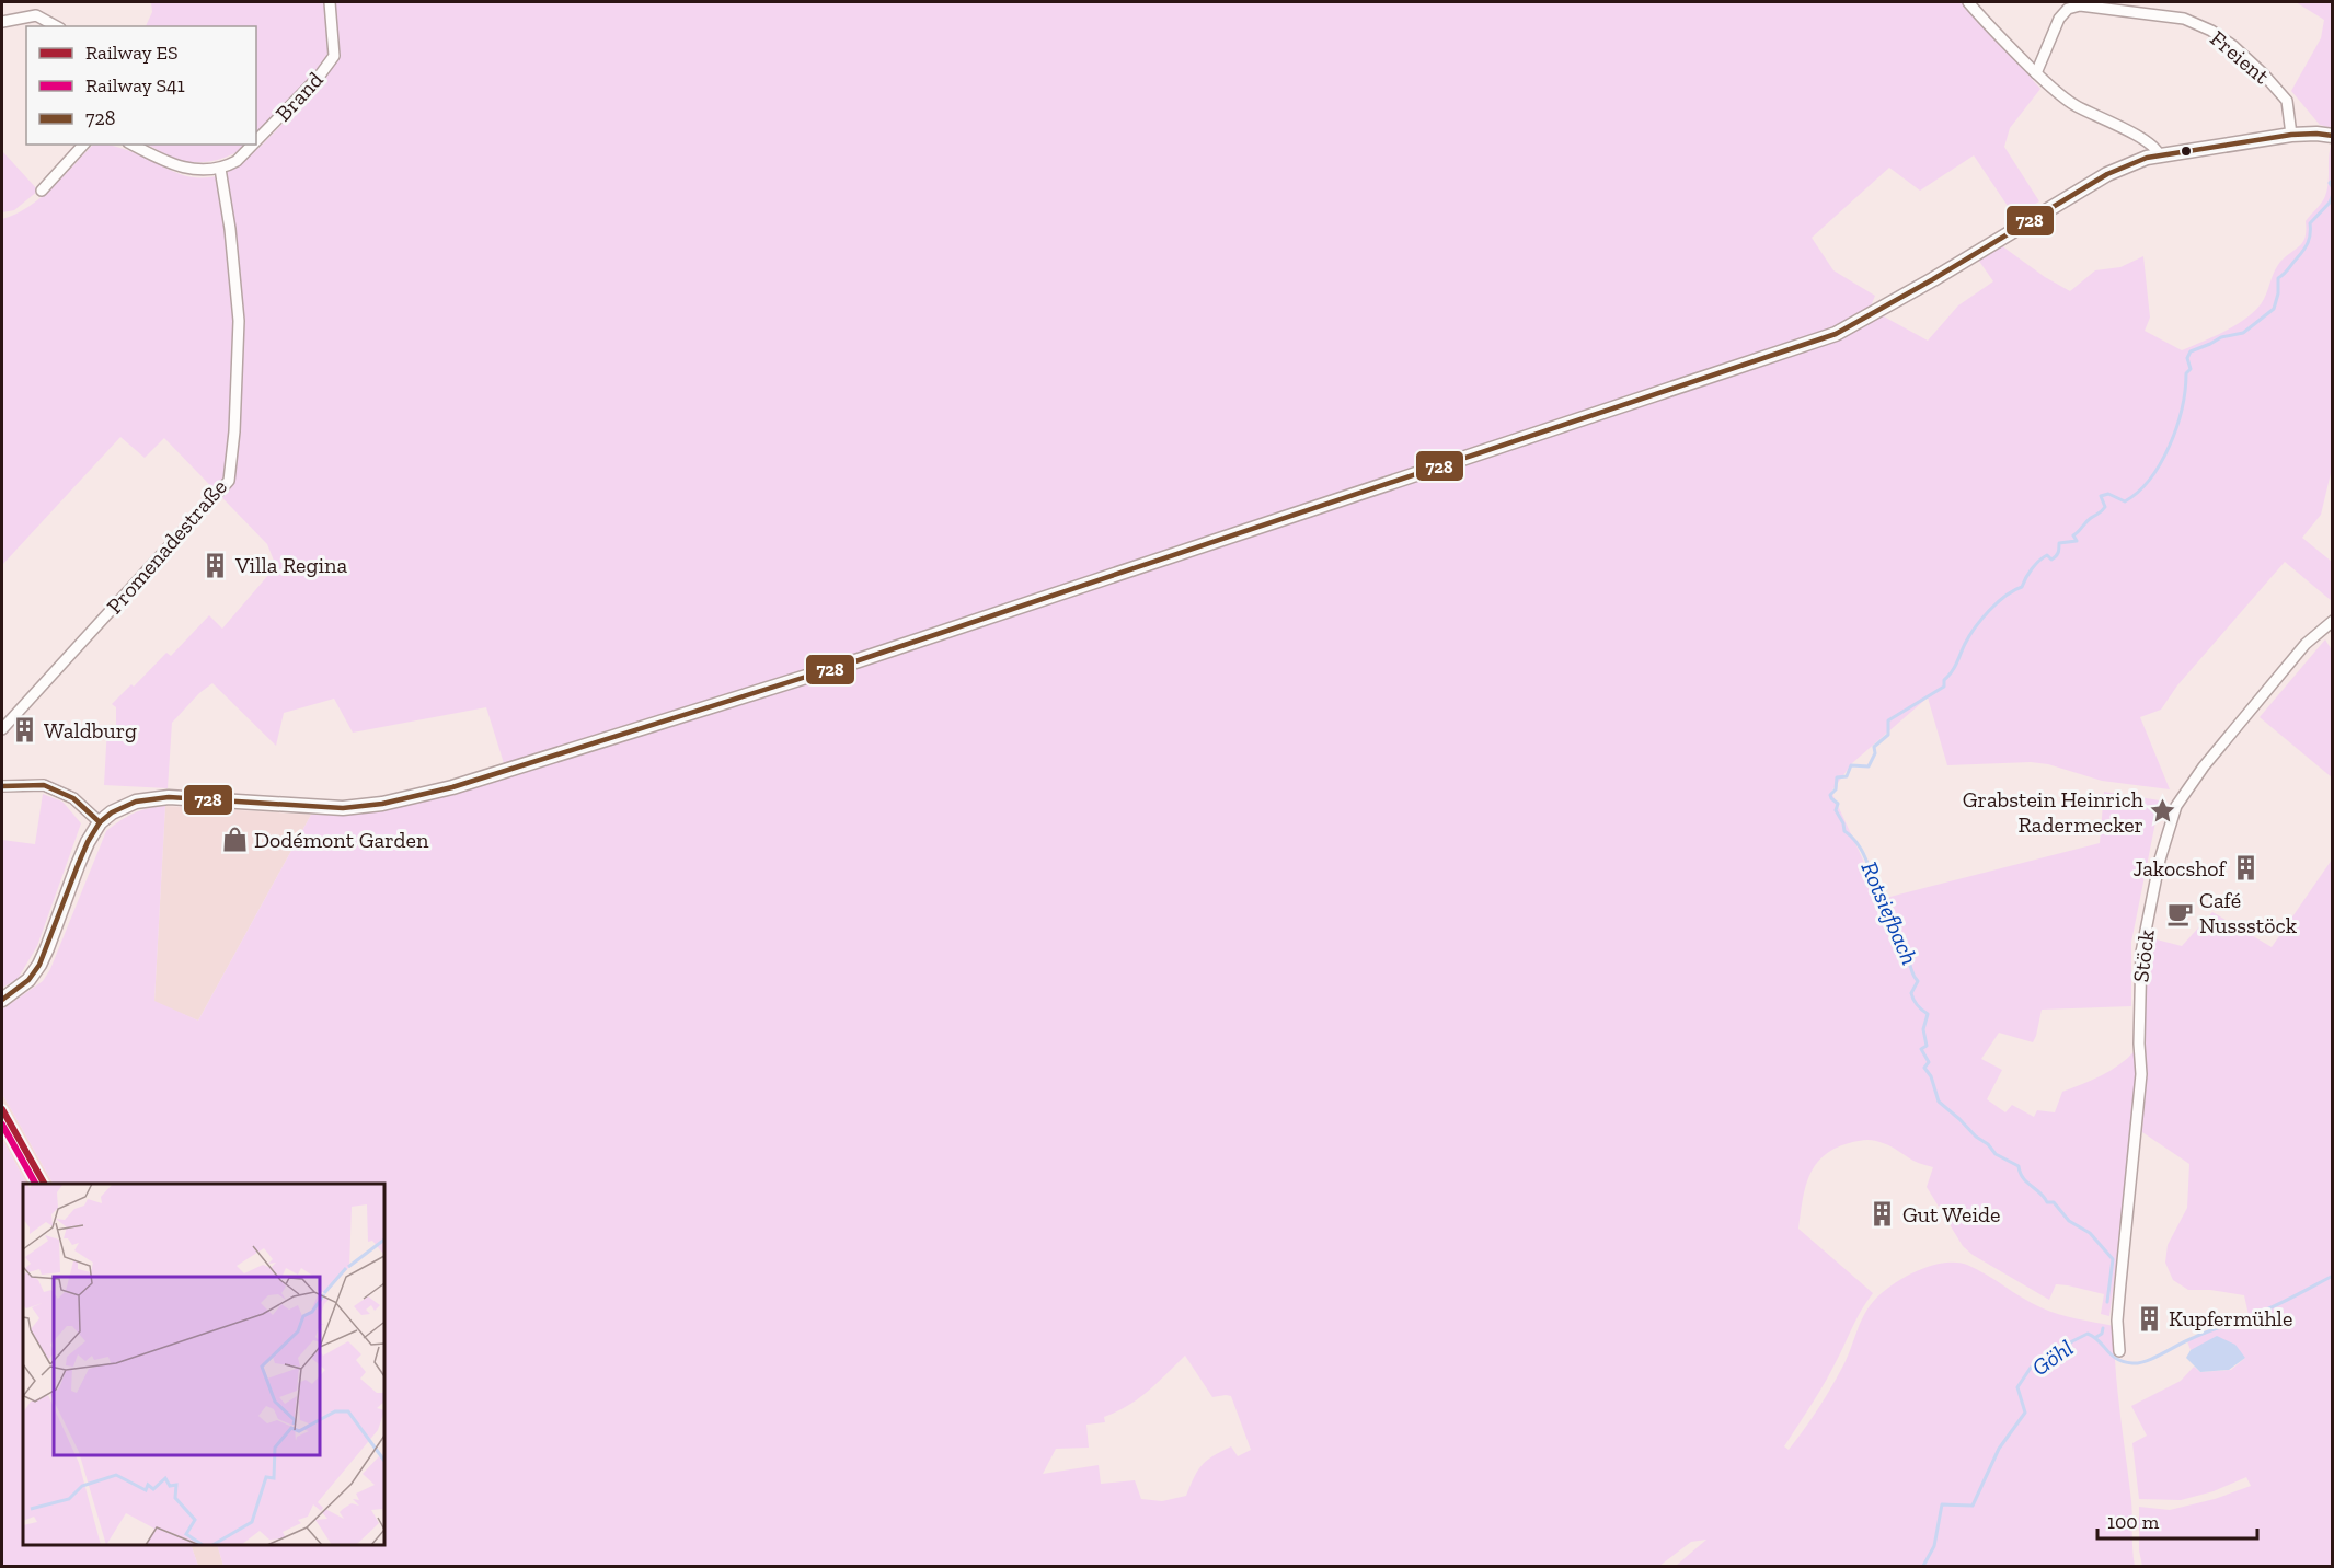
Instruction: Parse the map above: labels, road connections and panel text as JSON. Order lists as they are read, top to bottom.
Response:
{
  "streets": {
    "street": [
      "Freient",
      "Brand",
      "Promenadestraße",
      "Stöck"
    ]
  },
  "crossings": [
    ["Brand", "Promenadestraße"]
  ],
  "water": ["Rotsiefbach", "Göhl"],
  "places": {
    "building": [
      "Villa Regina",
      "Waldburg",
      "Jakocshof",
      "Gut Weide",
      "Kupfermühle"
    ],
    "place": ["Grabstein Heinrich Radermecker"],
    "shop": ["Dodémont Garden"],
    "cafe": ["Café Nussstöck"]
  },
  "lines": ["transit line 728", "rail line ES", "rail line S41"],
  "legend": ["Railway ES", "Railway S41", "728"],
  "scale_bar": "100 m"
}
